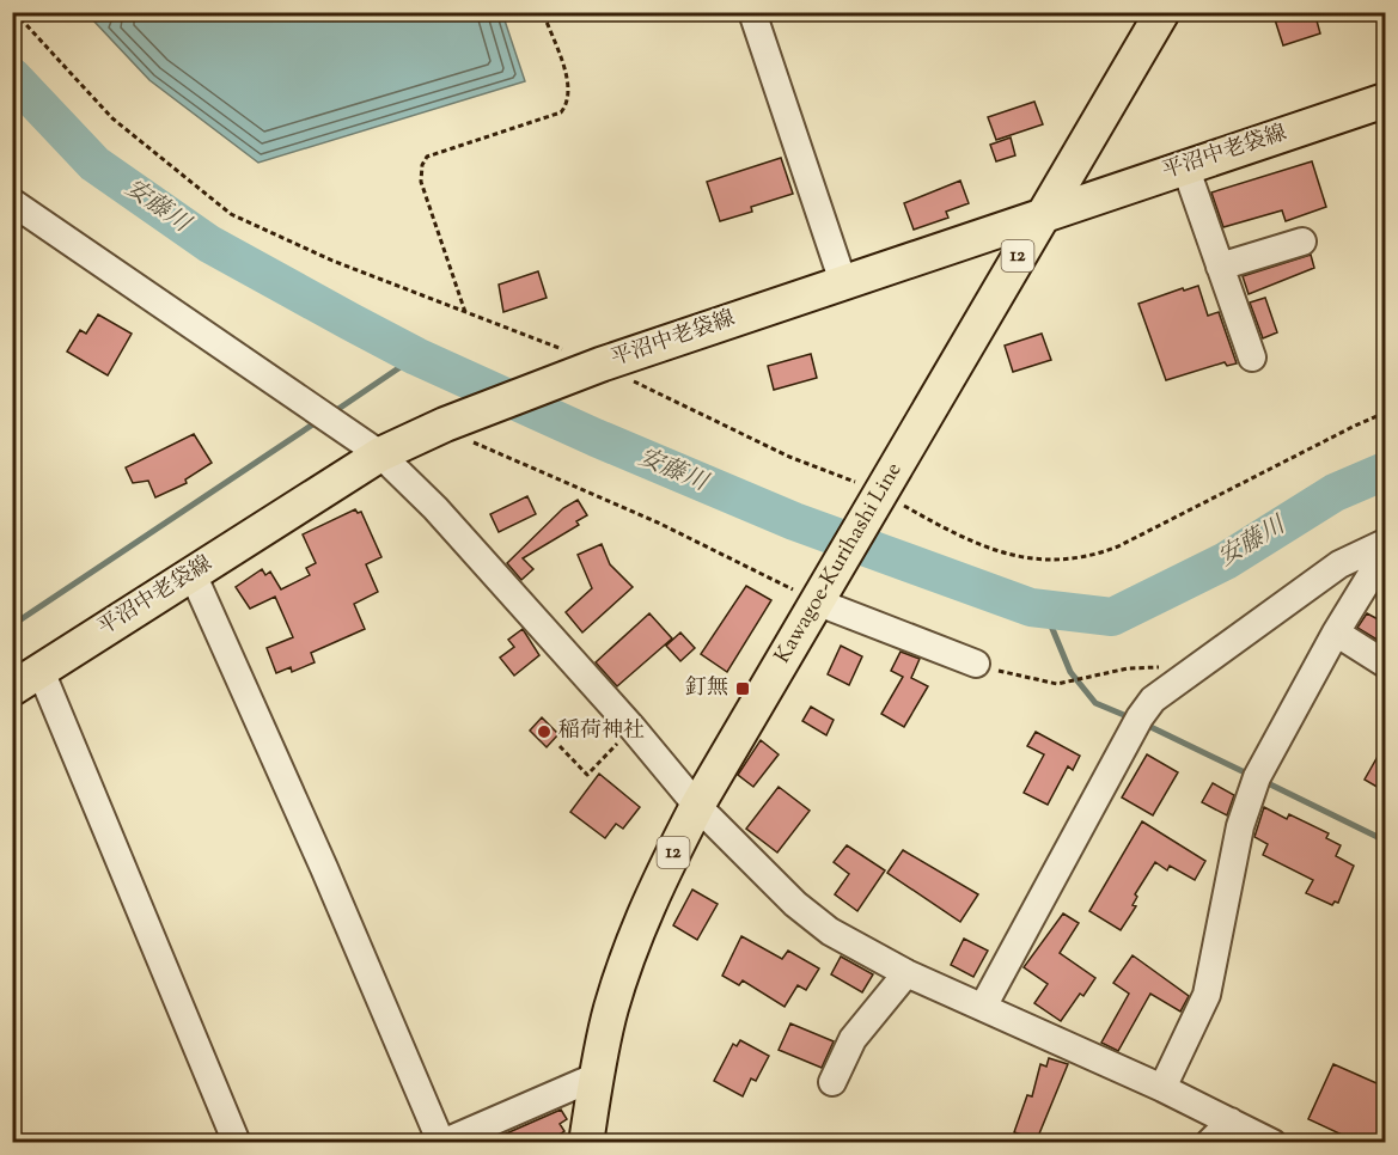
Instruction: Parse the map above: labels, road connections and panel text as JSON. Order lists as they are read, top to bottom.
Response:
{
  "streets": {
    "main road": ["平沼中老袋線", "12", "Kawagoe-Kurihashi Line"]
  },
  "crossings": [
    ["平沼中老袋線", "Kawagoe-Kurihashi Line"]
  ],
  "water": ["安藤川"],
  "places": {
    "transit": ["釘無"],
    "other": ["稲荷神社"]
  }
}
